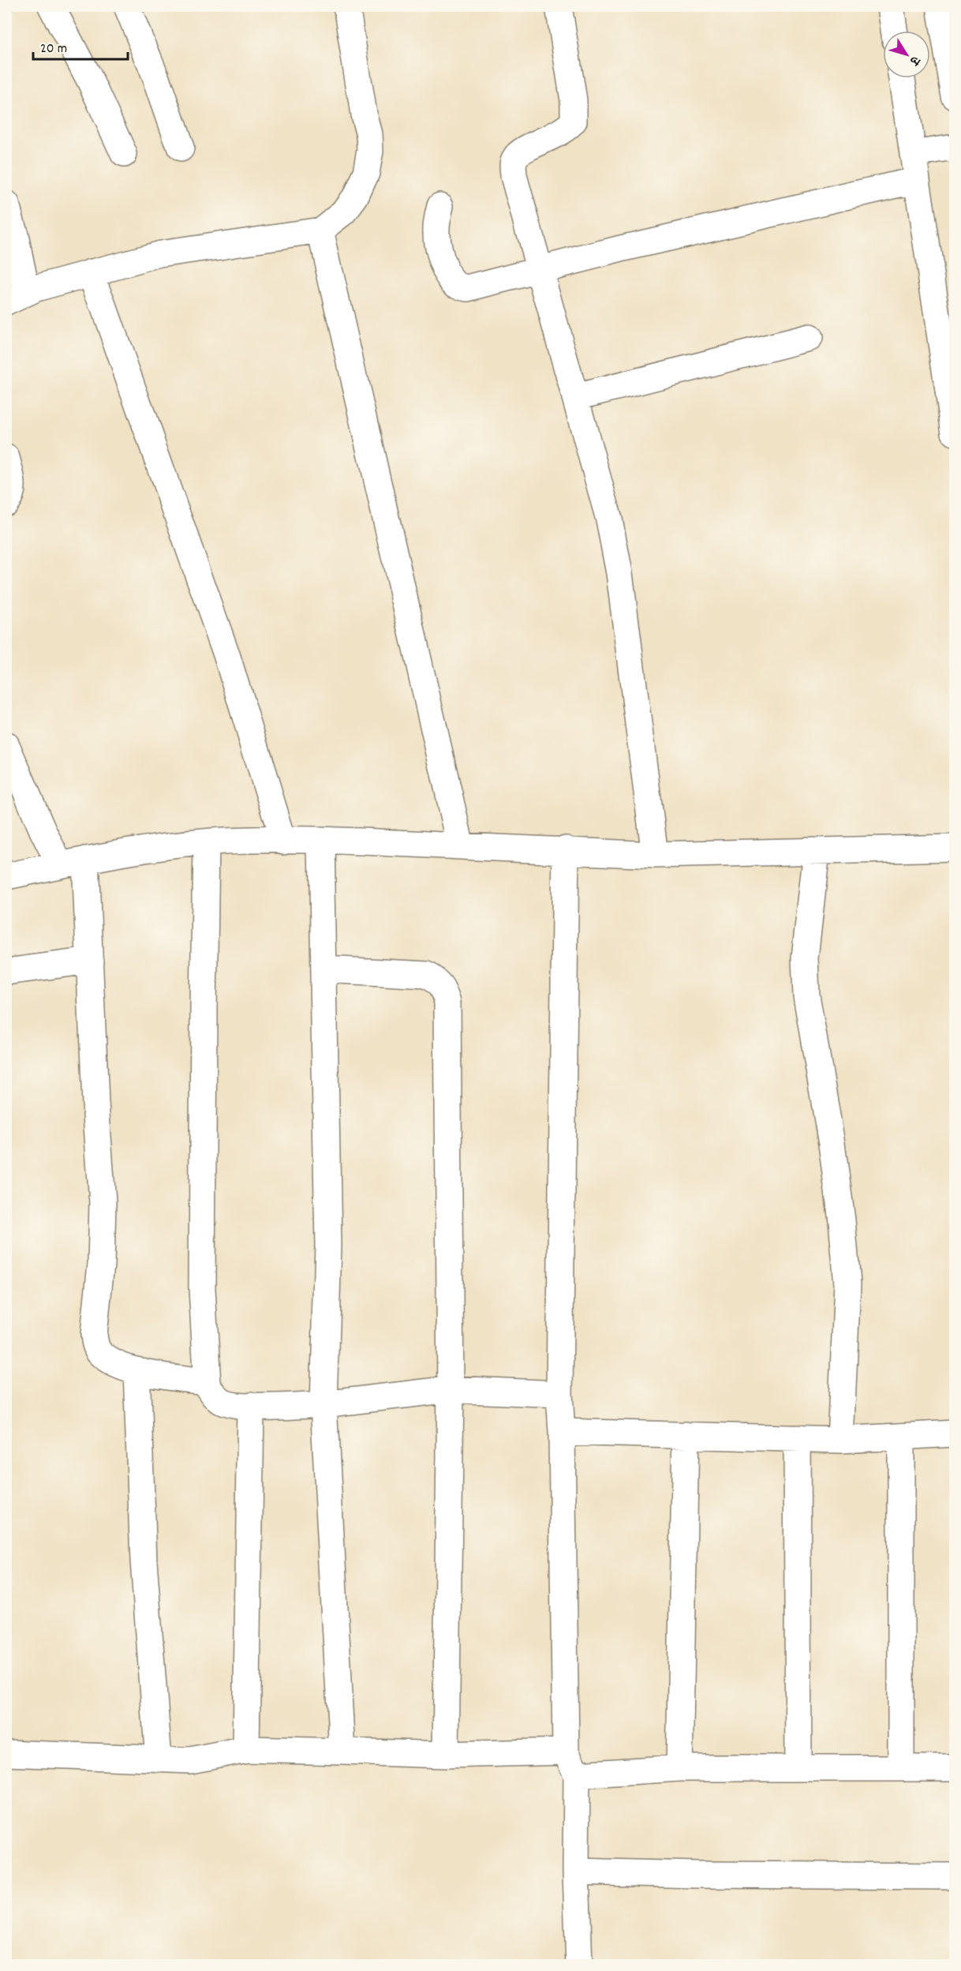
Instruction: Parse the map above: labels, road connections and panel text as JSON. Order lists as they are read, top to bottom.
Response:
{
  "scale_bar": "20 m",
  "north": "bottom right"
}
